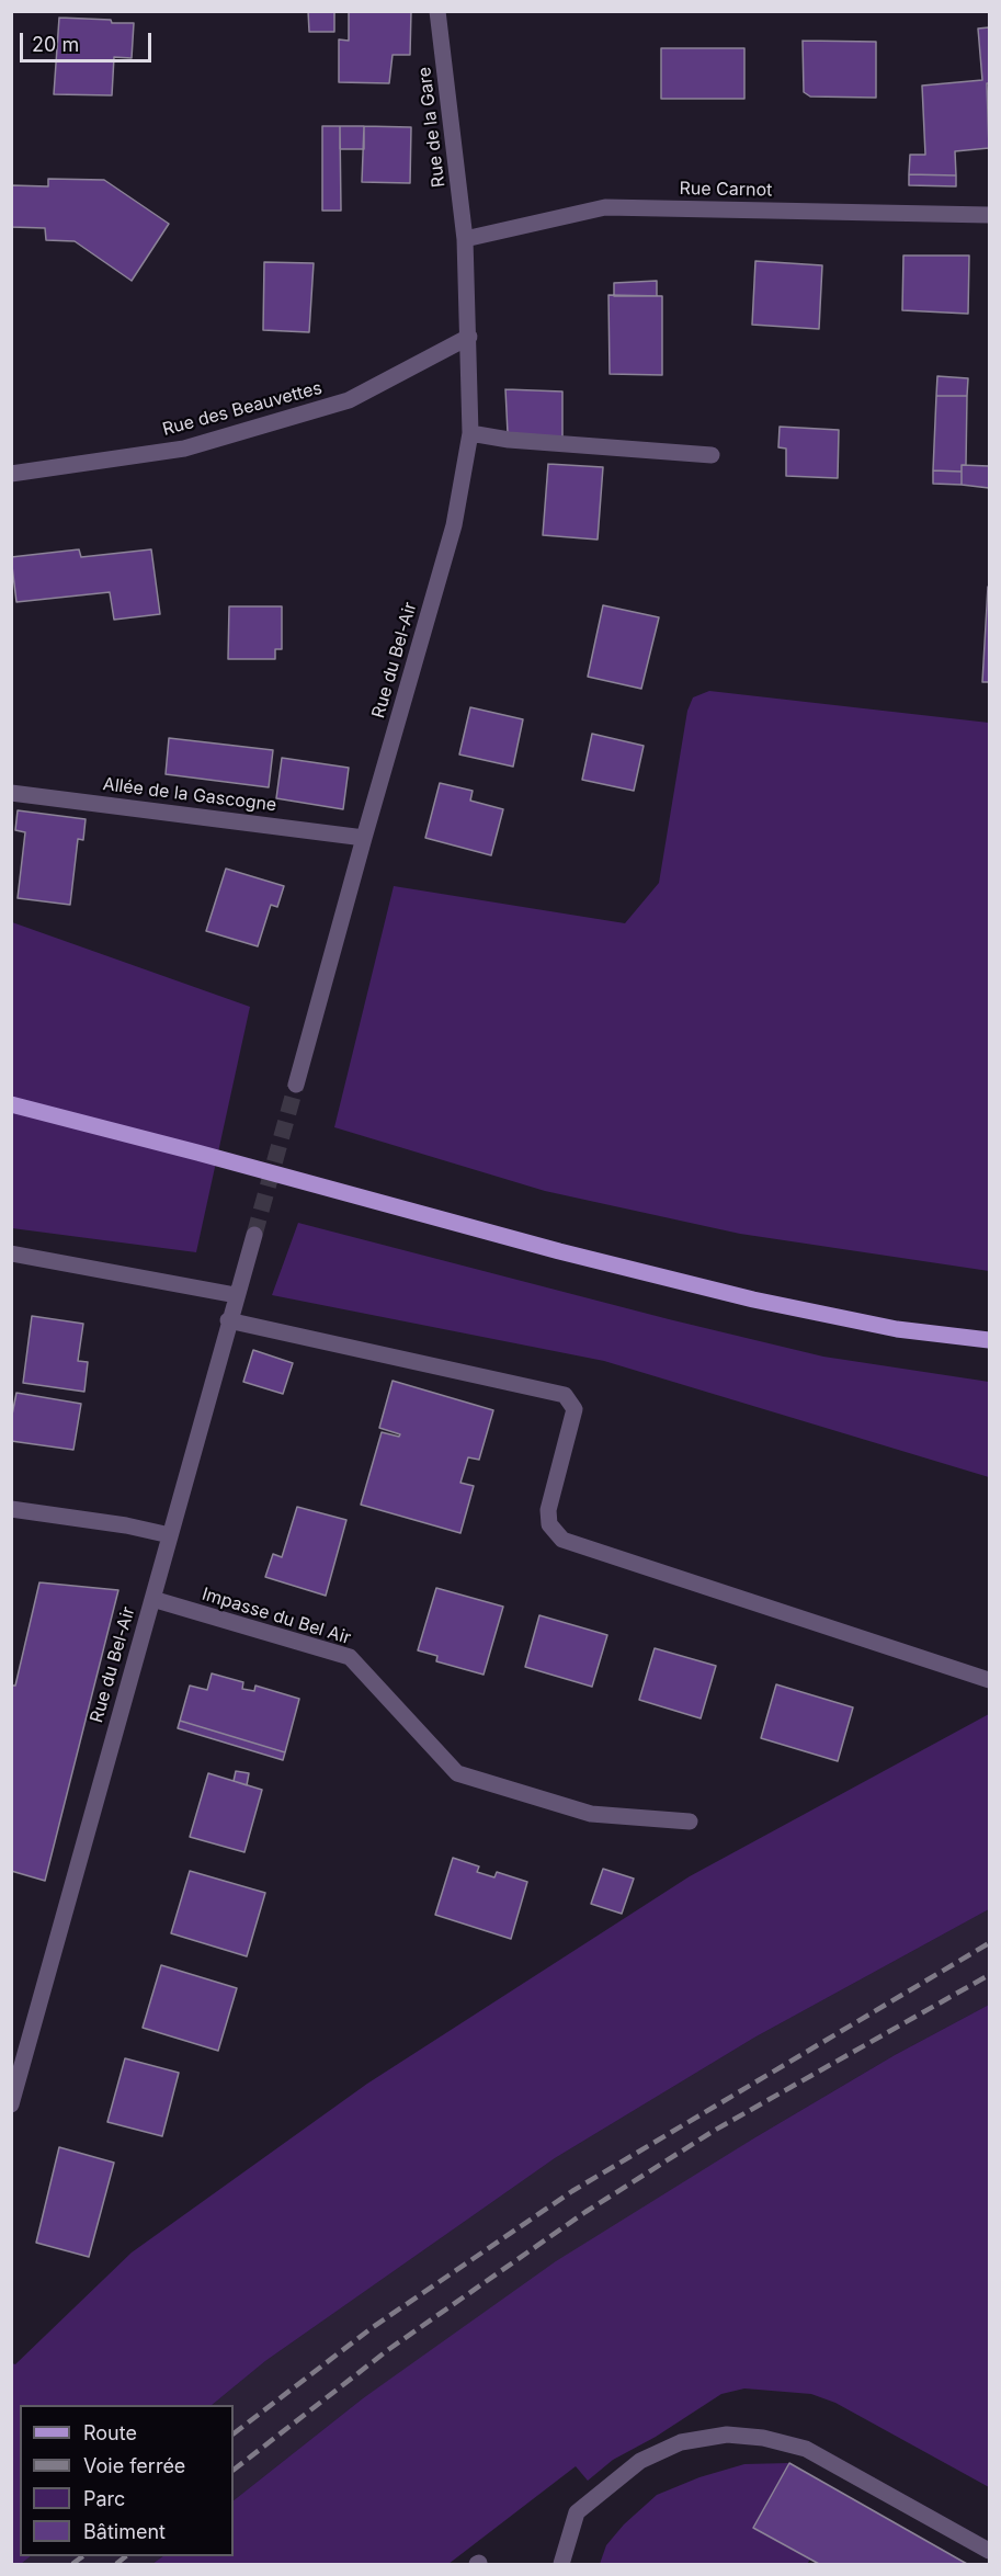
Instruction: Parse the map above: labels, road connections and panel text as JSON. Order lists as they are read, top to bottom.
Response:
{
  "streets": {
    "street": [
      "Rue de la Gare",
      "Rue Carnot",
      "Rue des Beauvettes",
      "Rue du Bel-Air",
      "Allée de la Gascogne",
      "Impasse du Bel Air"
    ]
  },
  "crossings": [
    ["Rue de la Gare", "Rue Carnot"],
    ["Rue de la Gare", "Rue du Bel-Air"],
    ["Rue Carnot", "Rue du Bel-Air"],
    ["Rue des Beauvettes", "Rue du Bel-Air"],
    ["Rue du Bel-Air", "Allée de la Gascogne"],
    ["Rue du Bel-Air", "Impasse du Bel Air"]
  ],
  "legend": [
    "Route",
    "Voie ferrée",
    "Parc",
    "Bâtiment"
  ],
  "scale_bar": "20 m"
}
